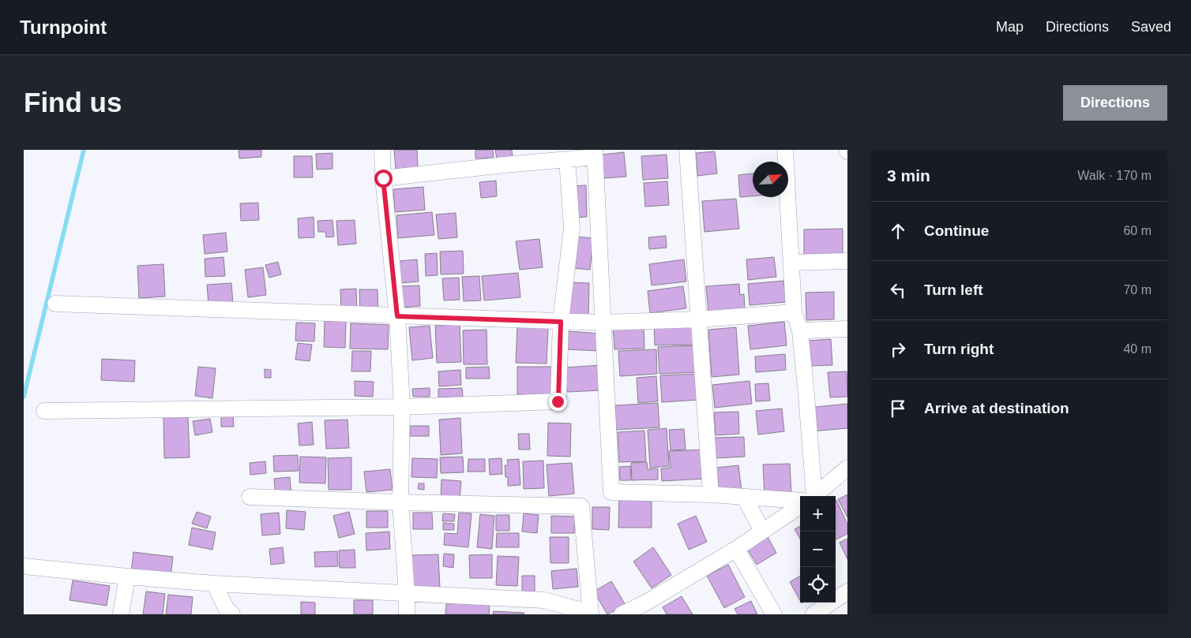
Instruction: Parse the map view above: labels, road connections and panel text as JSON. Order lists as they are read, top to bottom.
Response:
{
  "north": "top right",
  "page": {
    "header": "Turnpoint",
    "nav": ["Map", "Directions", "Saved"],
    "buttons": "Directions",
    "title": "Find us",
    "heading": ["3 min", "Walk · 170 m"],
    "list": [
      ["Continue", "60 m"],
      ["Turn left", "70 m"],
      ["Turn right", "40 m"],
      "Arrive at destination"
    ],
    "map_buttons": ["+", "−"]
  }
}
